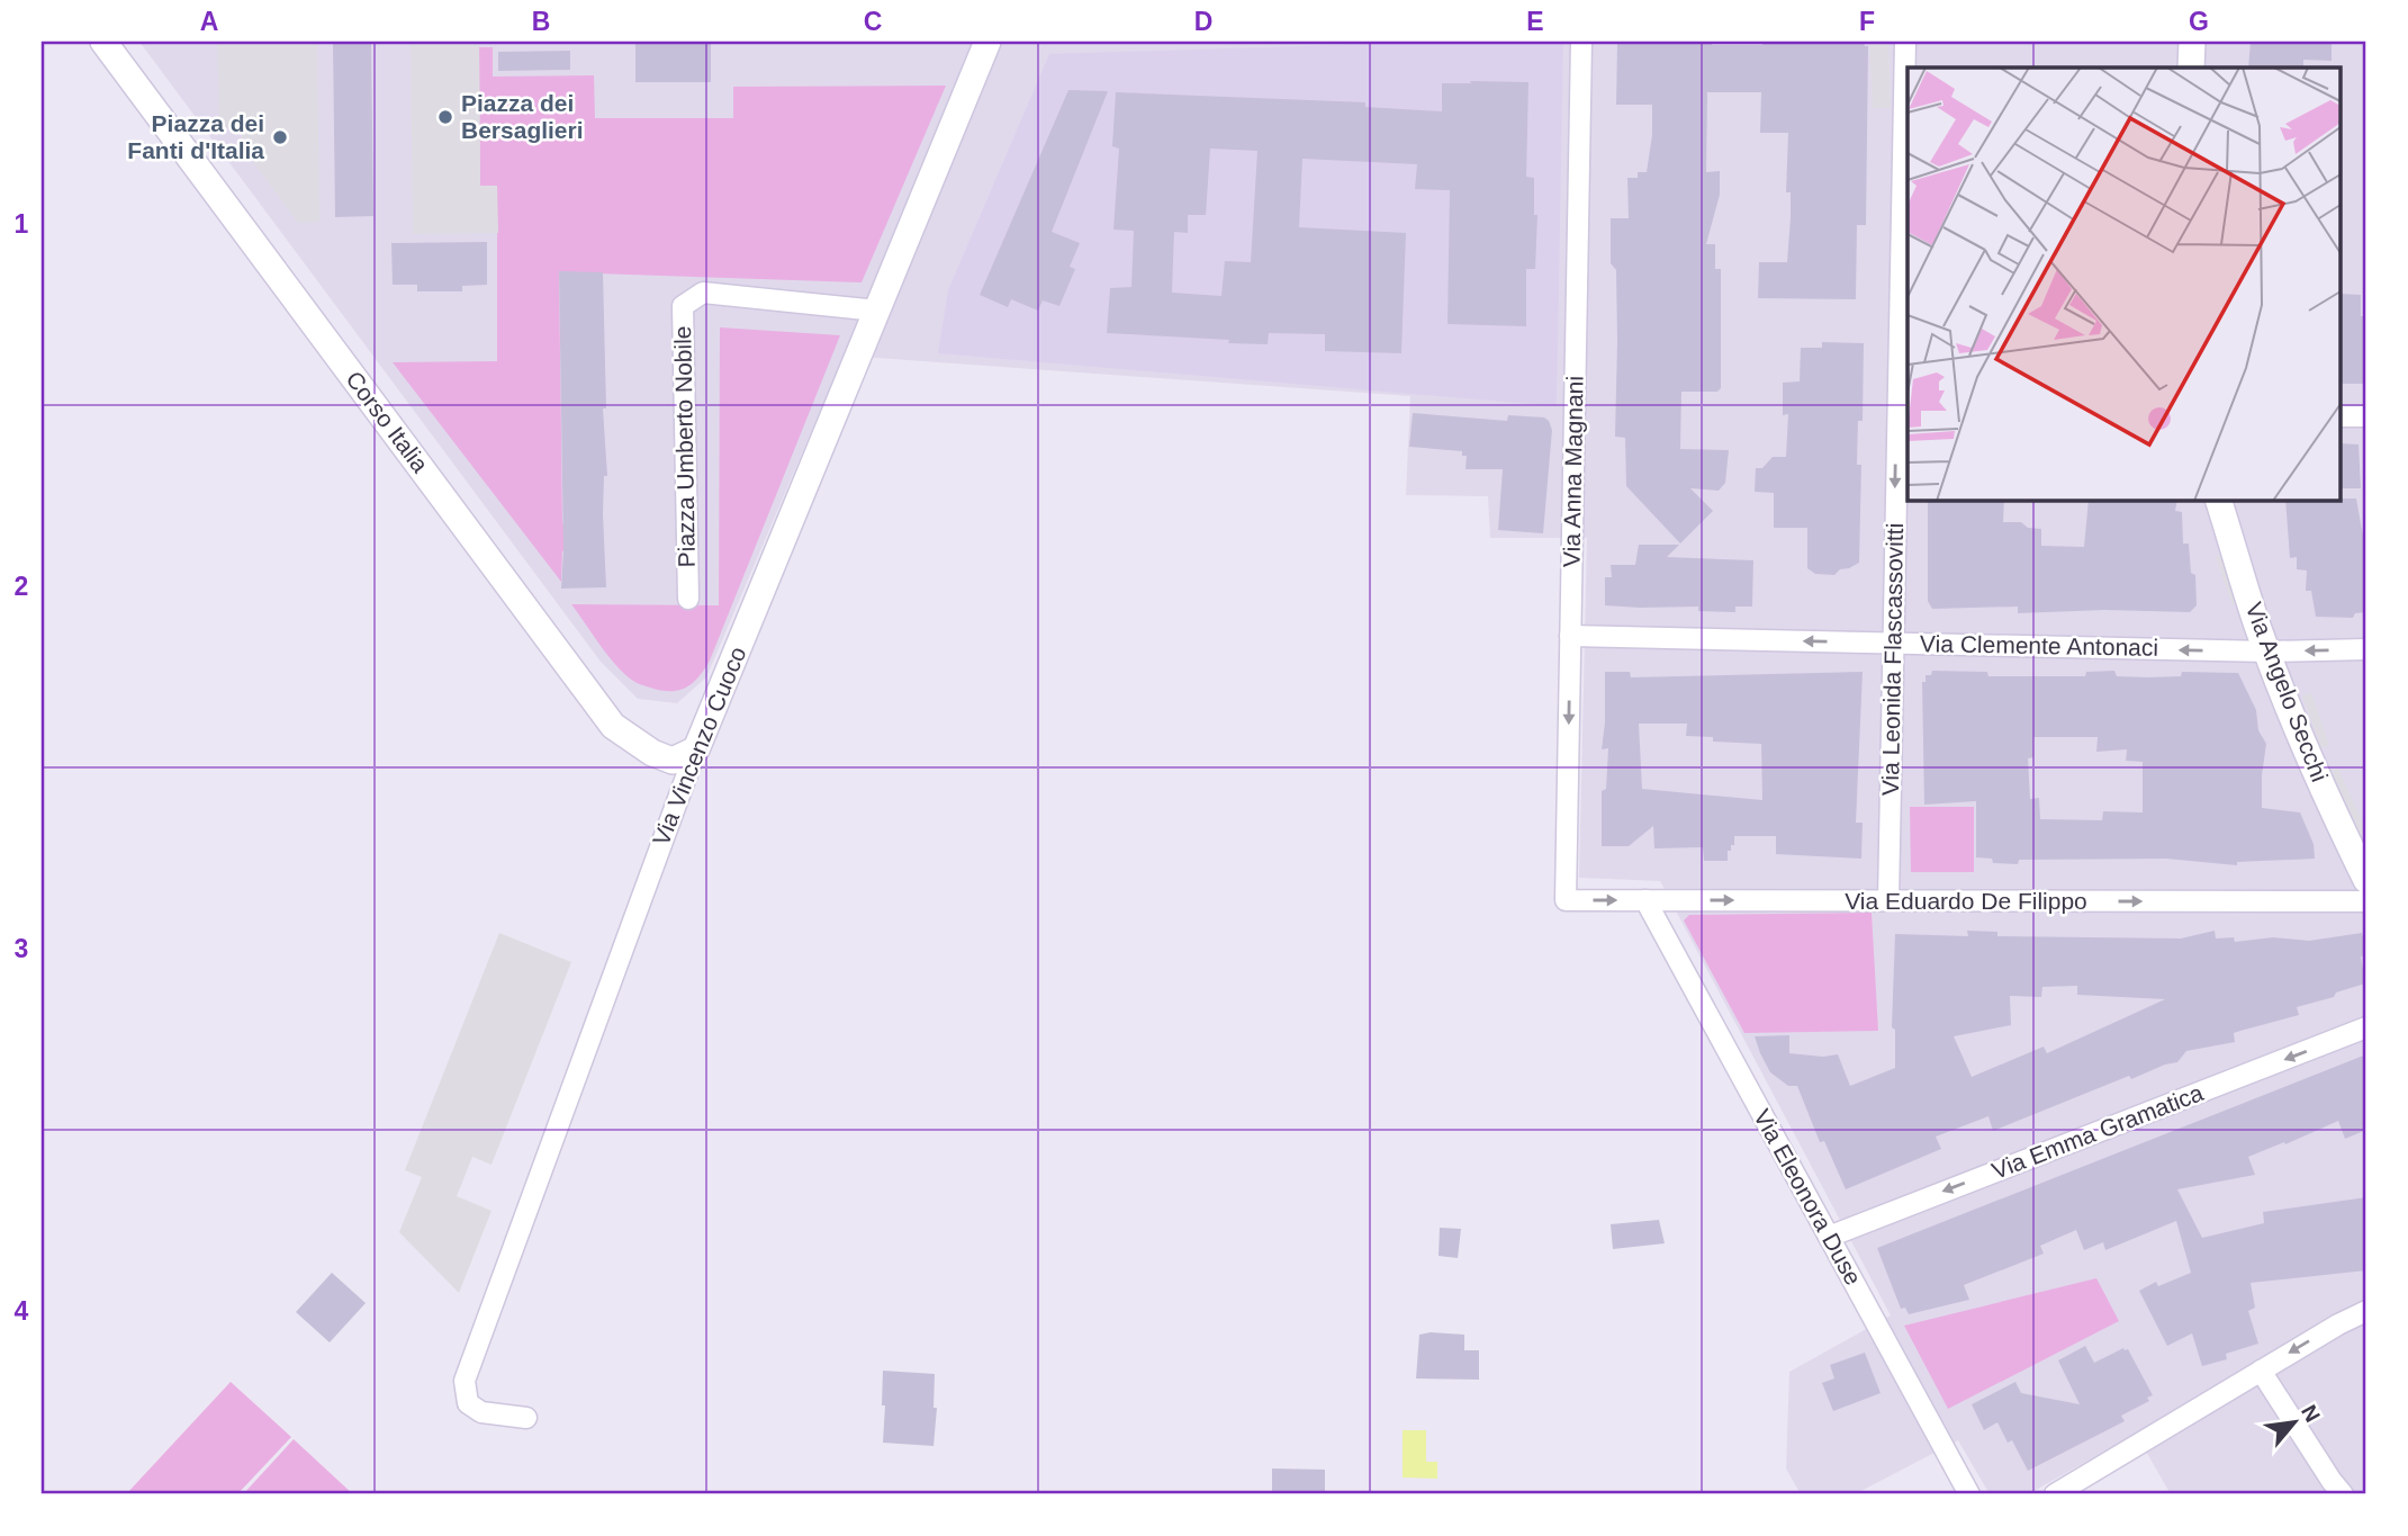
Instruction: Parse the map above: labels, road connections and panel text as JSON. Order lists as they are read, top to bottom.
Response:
{
  "streets": {
    "street": [
      "Corso Italia",
      "Piazza Umberto Nobile",
      "Via Anna Magnani",
      "Via Clemente Antonaci",
      "Via Leonida Flascassovitti",
      "Via Angelo Secchi",
      "Via Vincenzo Cuoco",
      "Via Eduardo De Filippo",
      "Via Emma Gramatica",
      "Via Eleonora Duse"
    ]
  },
  "crossings": [
    ["Corso Italia", "Via Vincenzo Cuoco"],
    ["Piazza Umberto Nobile", "Via Vincenzo Cuoco"],
    ["Via Anna Magnani", "Via Clemente Antonaci"],
    ["Via Anna Magnani", "Via Eduardo De Filippo"],
    ["Via Clemente Antonaci", "Via Leonida Flascassovitti"],
    ["Via Clemente Antonaci", "Via Angelo Secchi"],
    ["Via Leonida Flascassovitti", "Via Eduardo De Filippo"],
    ["Via Eduardo De Filippo", "Via Eleonora Duse"],
    ["Via Emma Gramatica", "Via Eleonora Duse"]
  ],
  "one_way": [
    "Via Clemente Antonaci",
    "Via Leonida Flascassovitti",
    "Via Eduardo De Filippo",
    "Via Emma Gramatica"
  ],
  "places": ["Piazza dei Bersaglieri", "Piazza dei Fanti d'Italia"],
  "north": "top right",
  "grid": {
    "columns": [
      "A",
      "B",
      "C",
      "D",
      "E",
      "F",
      "G"
    ],
    "rows": [
      "1",
      "2",
      "3",
      "4"
    ]
  }
}
